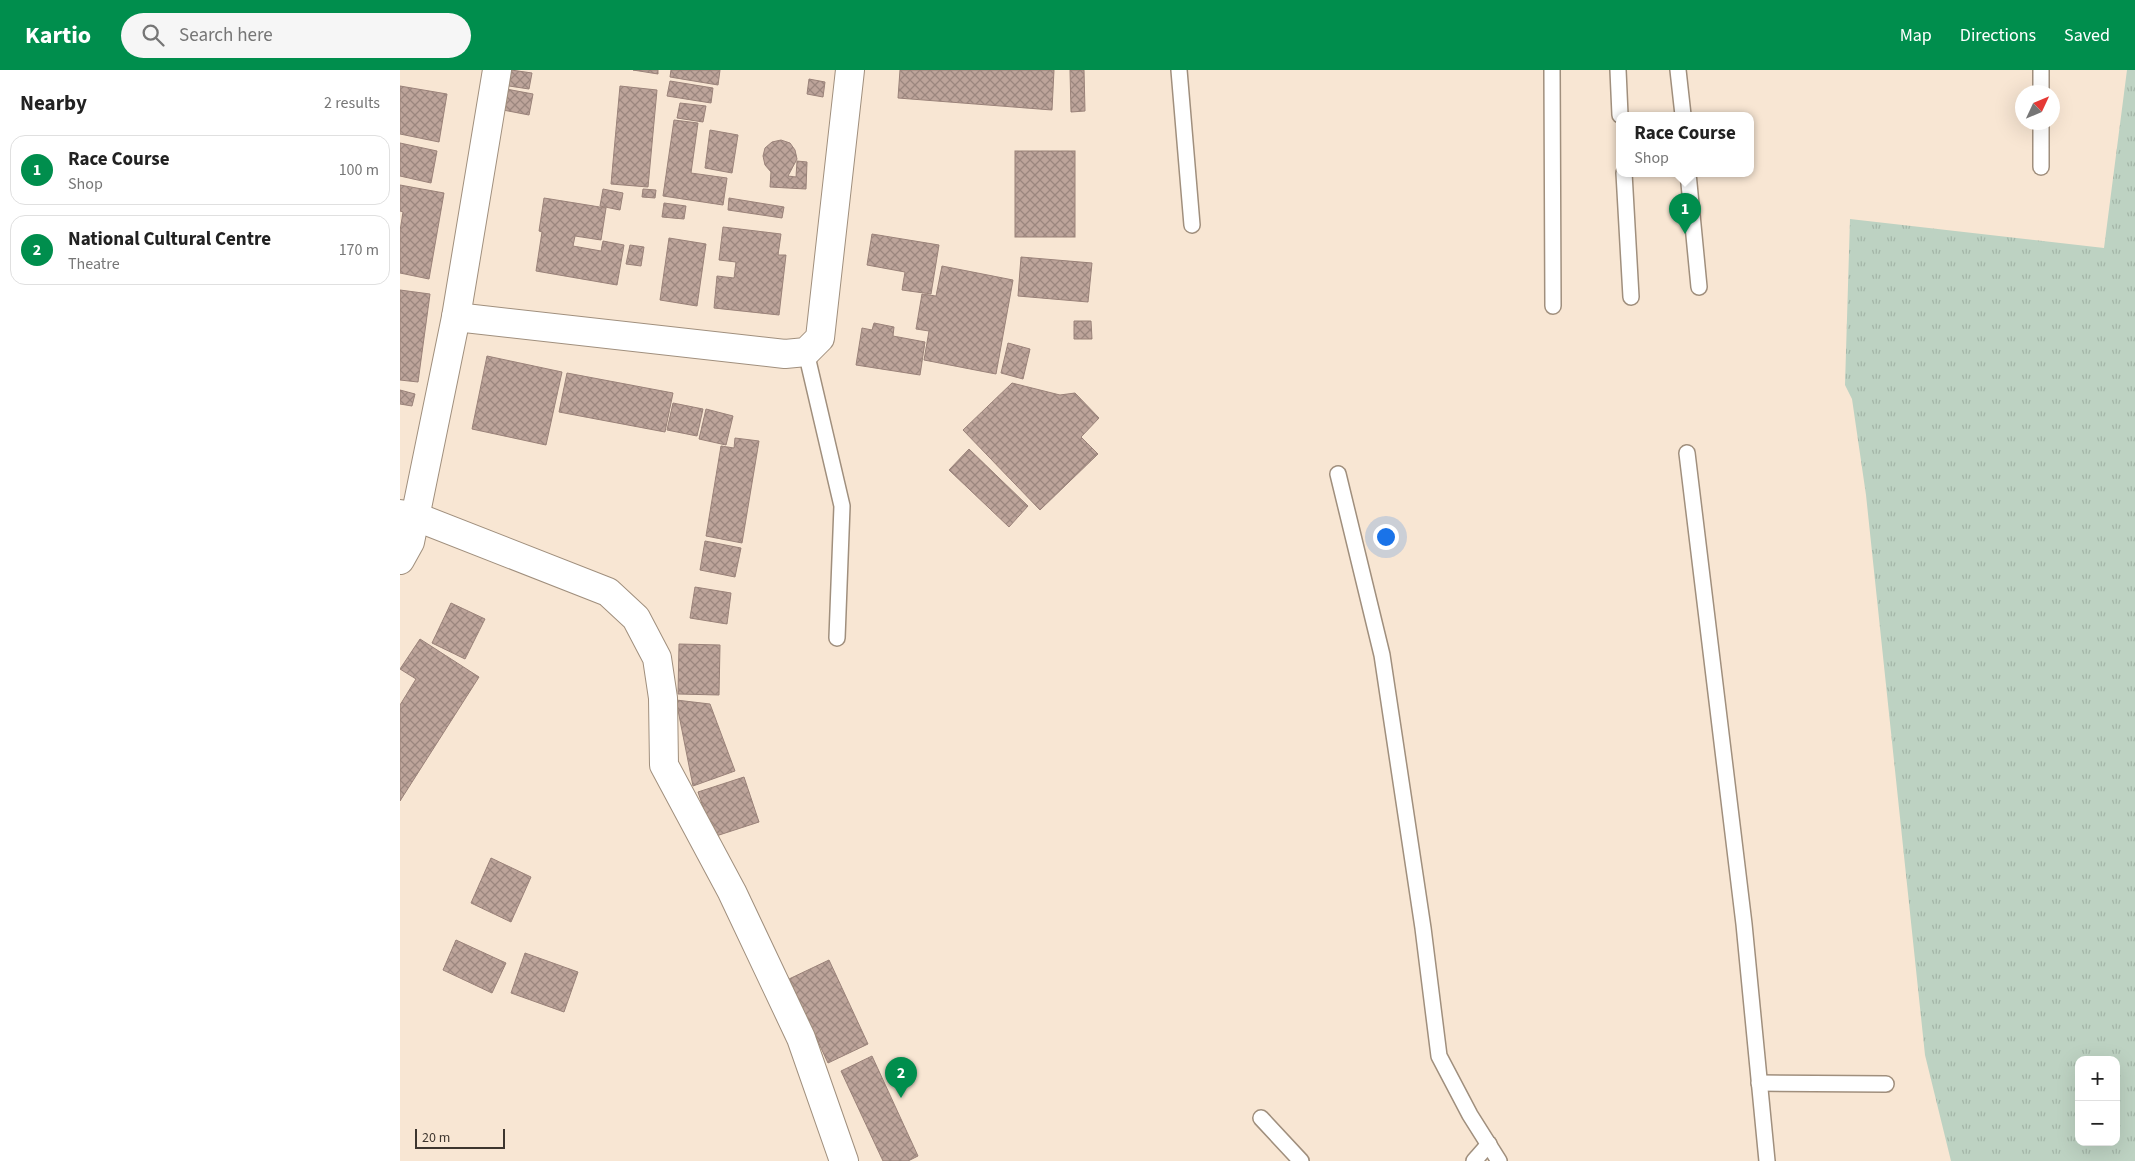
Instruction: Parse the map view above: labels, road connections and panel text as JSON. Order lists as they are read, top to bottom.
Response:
{
  "scale_bar": "20 m",
  "north": "top right",
  "page": {
    "header": "Kartio",
    "search": "Search here",
    "nav": ["Map", "Directions", "Saved"],
    "heading": ["Nearby", "2 results"],
    "popup": ["Race Course", "Shop"],
    "list": [
      {
        "mark": "1",
        "name": "Race Course",
        "note": "Shop",
        "value": "100 m"
      },
      {
        "mark": "2",
        "name": "National Cultural Centre",
        "note": "Theatre",
        "value": "170 m"
      }
    ],
    "pins": ["1", "2"],
    "map_buttons": ["+", "−"],
    "scale": "20 m"
  }
}
